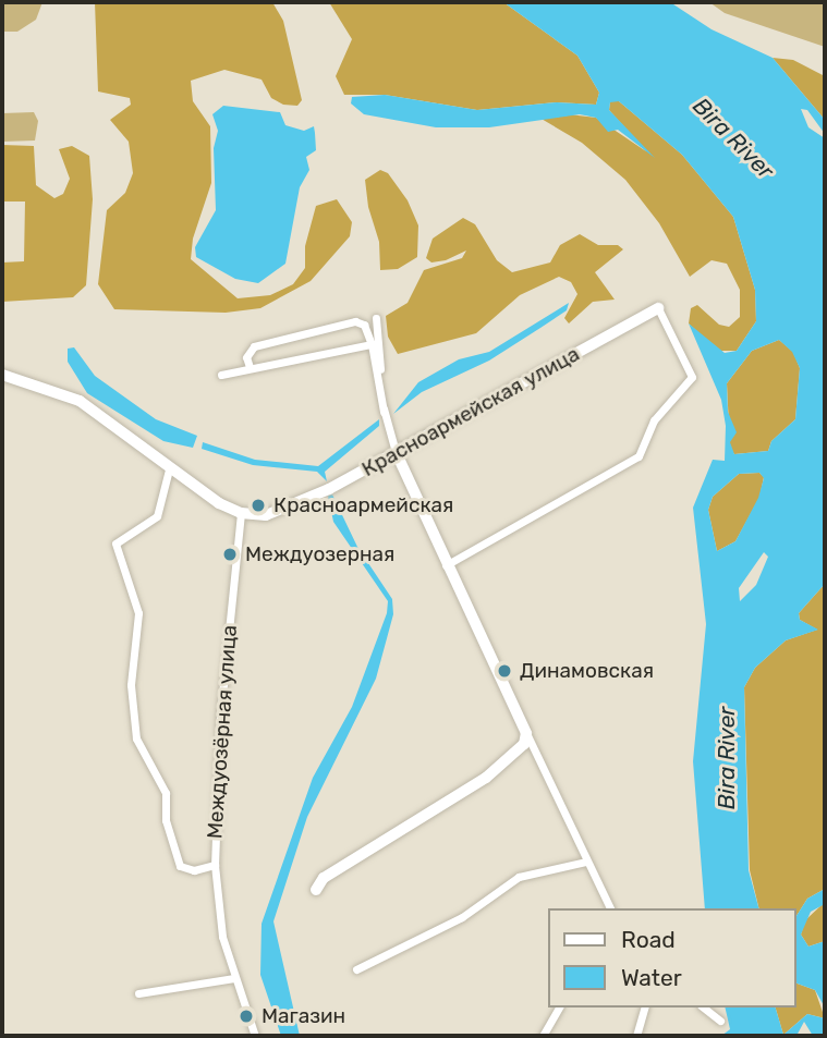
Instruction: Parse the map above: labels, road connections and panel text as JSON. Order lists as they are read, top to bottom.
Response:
{
  "streets": {
    "street": ["Красноармейская улица", "Междуозёрная улица"]
  },
  "crossings": [
    ["Красноармейская улица", "Междуозёрная улица"]
  ],
  "water": ["Bira River"],
  "places": [
    "Красноармейская",
    "Междуозерная",
    "Динамовская",
    "Магазин"
  ],
  "legend": ["Road", "Water"]
}
